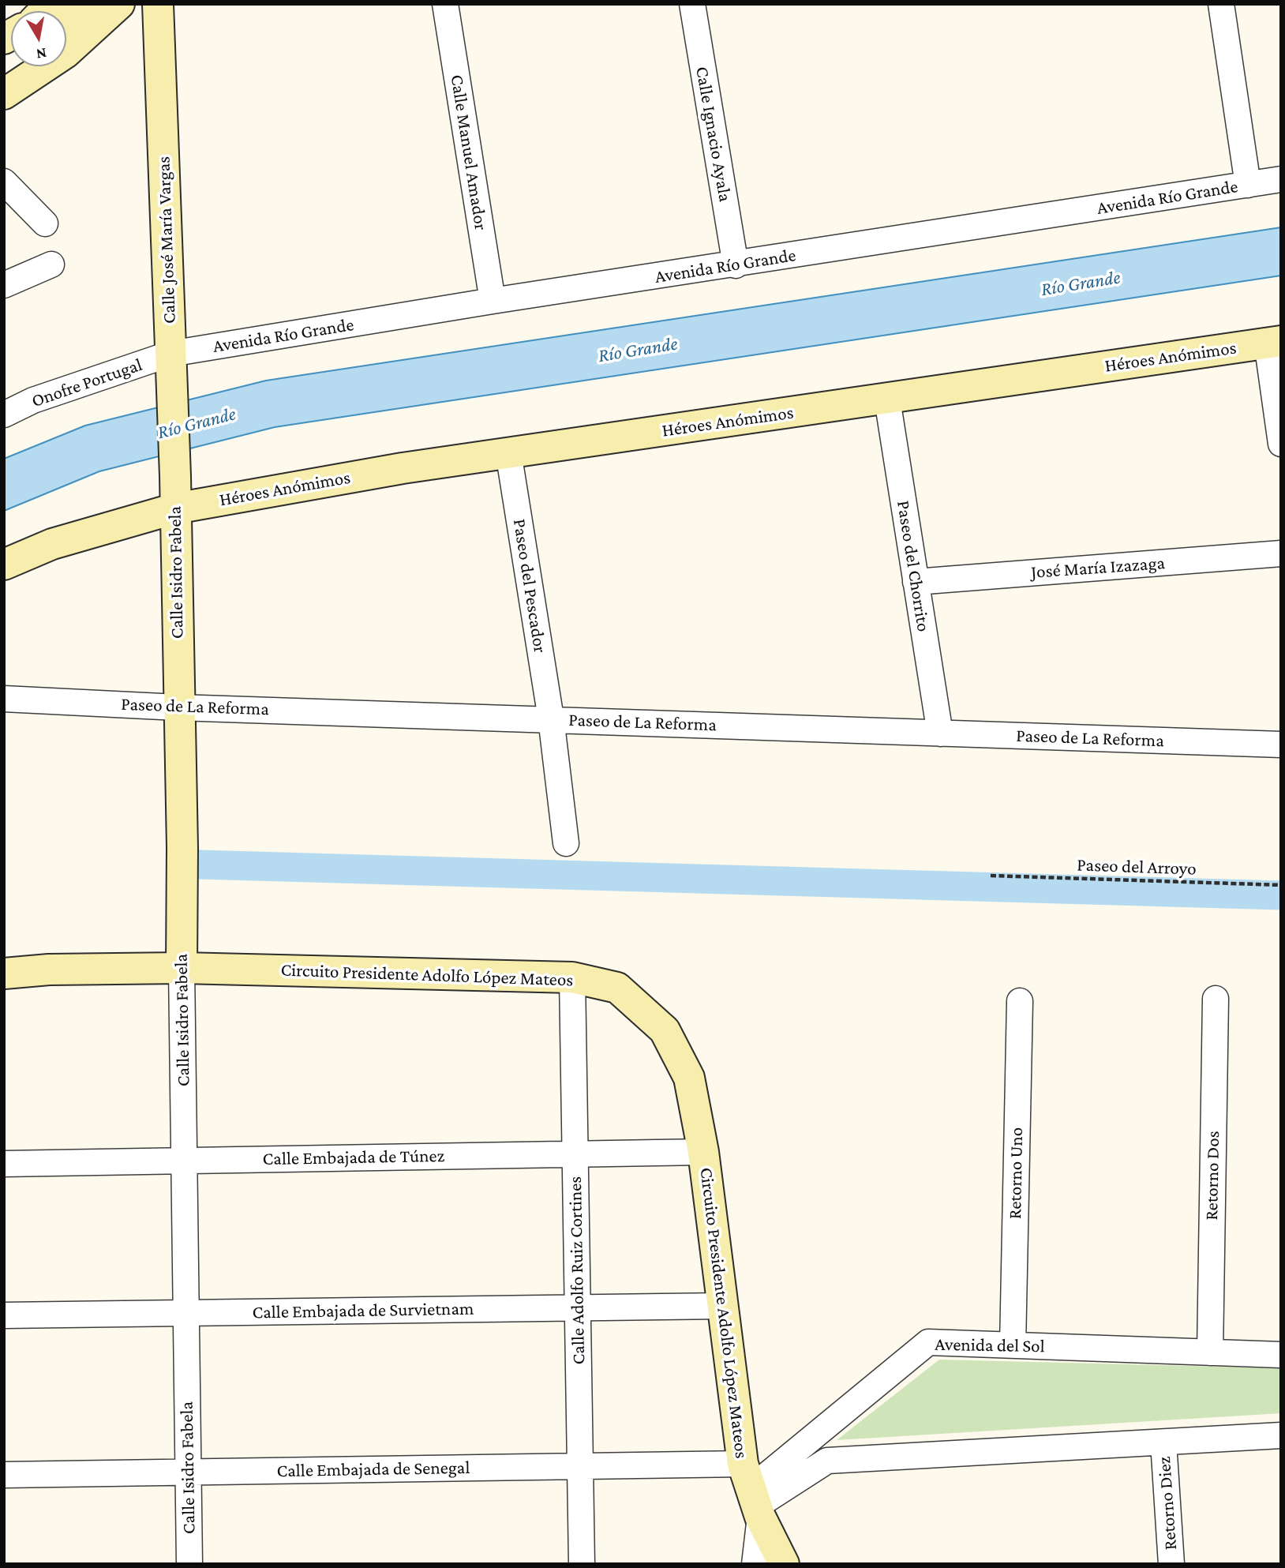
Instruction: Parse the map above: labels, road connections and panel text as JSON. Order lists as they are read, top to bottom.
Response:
{
  "streets": {
    "street": [
      "Calle Ignacio Ayala",
      "Calle Manuel Amador",
      "Avenida Río Grande",
      "Calle José María Vargas",
      "Héroes Anómimos",
      "Onofre Portugal",
      "Paseo del Chorrito",
      "José María Izazaga",
      "Calle Isidro Fabela",
      "Paseo del Pescador",
      "Paseo de La Reforma",
      "Circuito Presidente Adolfo López Mateos",
      "Calle Embajada de Túnez",
      "Retorno Uno",
      "Retorno Dos",
      "Calle Adolfo Ruiz Cortines",
      "Calle Embajada de Survietnam",
      "Avenida del Sol",
      "Calle Embajada de Senegal",
      "Retorno Diez"
    ],
    "path": ["Paseo del Arroyo"]
  },
  "crossings": [
    ["Calle Ignacio Ayala", "Avenida Río Grande"],
    ["Calle Manuel Amador", "Avenida Río Grande"],
    ["Avenida Río Grande", "Calle José María Vargas"],
    ["Avenida Río Grande", "Onofre Portugal"],
    ["Calle José María Vargas", "Onofre Portugal"],
    ["Calle José María Vargas", "Calle Isidro Fabela"],
    ["Héroes Anómimos", "Paseo del Chorrito"],
    ["Héroes Anómimos", "Calle Isidro Fabela"],
    ["Héroes Anómimos", "Paseo del Pescador"],
    ["Paseo del Chorrito", "José María Izazaga"],
    ["Paseo del Chorrito", "Paseo de La Reforma"],
    ["Calle Isidro Fabela", "Paseo de La Reforma"],
    ["Calle Isidro Fabela", "Circuito Presidente Adolfo López Mateos"],
    ["Calle Isidro Fabela", "Calle Embajada de Túnez"],
    ["Calle Isidro Fabela", "Calle Embajada de Survietnam"],
    ["Calle Isidro Fabela", "Calle Embajada de Senegal"],
    ["Paseo del Pescador", "Paseo de La Reforma"],
    ["Circuito Presidente Adolfo López Mateos", "Calle Embajada de Túnez"],
    ["Circuito Presidente Adolfo López Mateos", "Calle Adolfo Ruiz Cortines"],
    ["Circuito Presidente Adolfo López Mateos", "Calle Embajada de Survietnam"],
    ["Circuito Presidente Adolfo López Mateos", "Avenida del Sol"],
    ["Circuito Presidente Adolfo López Mateos", "Calle Embajada de Senegal"],
    ["Calle Embajada de Túnez", "Calle Adolfo Ruiz Cortines"],
    ["Retorno Uno", "Avenida del Sol"],
    ["Retorno Dos", "Avenida del Sol"],
    ["Calle Adolfo Ruiz Cortines", "Calle Embajada de Survietnam"],
    ["Calle Adolfo Ruiz Cortines", "Calle Embajada de Senegal"],
    ["Avenida del Sol", "Calle Embajada de Senegal"]
  ],
  "water": ["Río Grande"],
  "north": "bottom"
}
